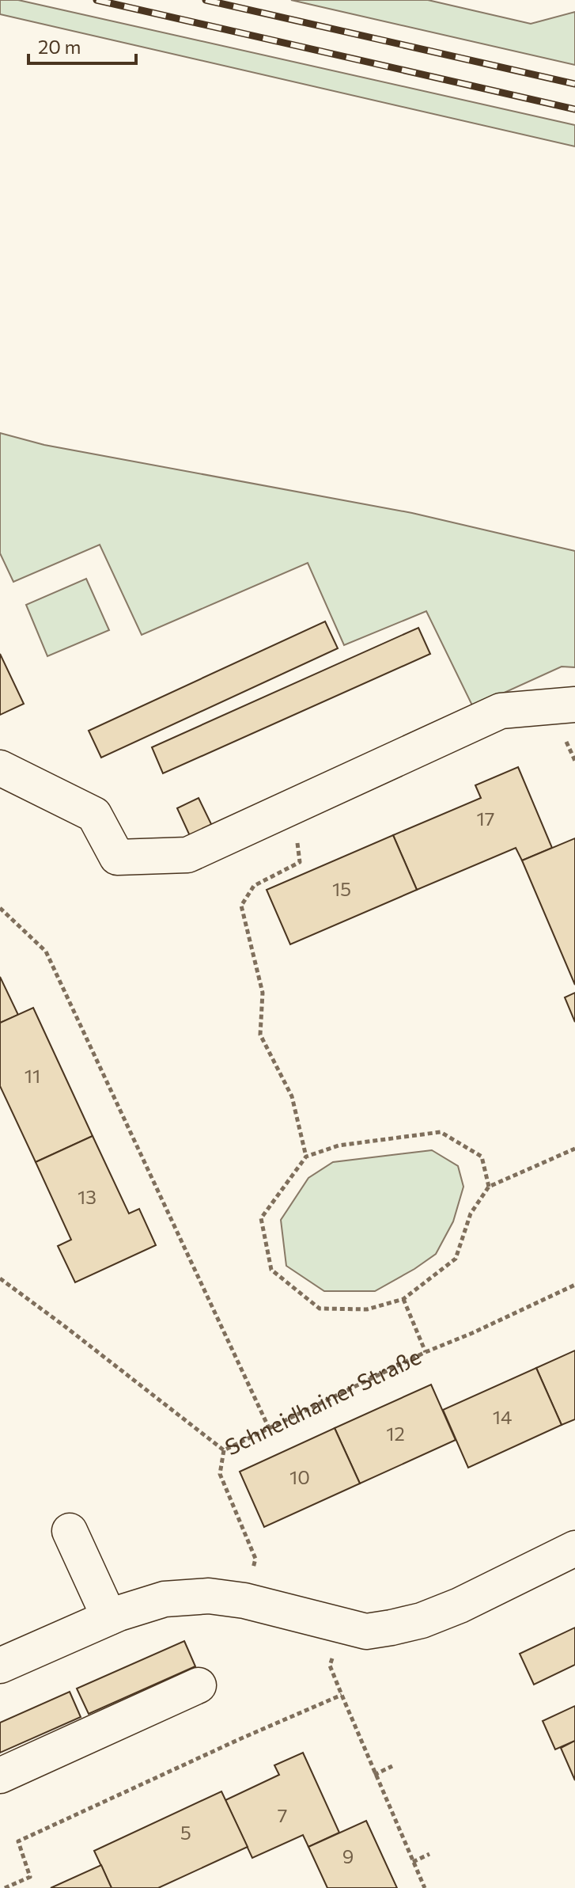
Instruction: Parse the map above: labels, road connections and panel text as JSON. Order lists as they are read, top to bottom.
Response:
{
  "streets": {
    "path": ["Schneidhainer Straße"]
  },
  "house_numbers": [
    "17",
    "15",
    "11",
    "13",
    "14",
    "12",
    "10",
    "7",
    "5",
    "9"
  ],
  "scale_bar": "20 m"
}
